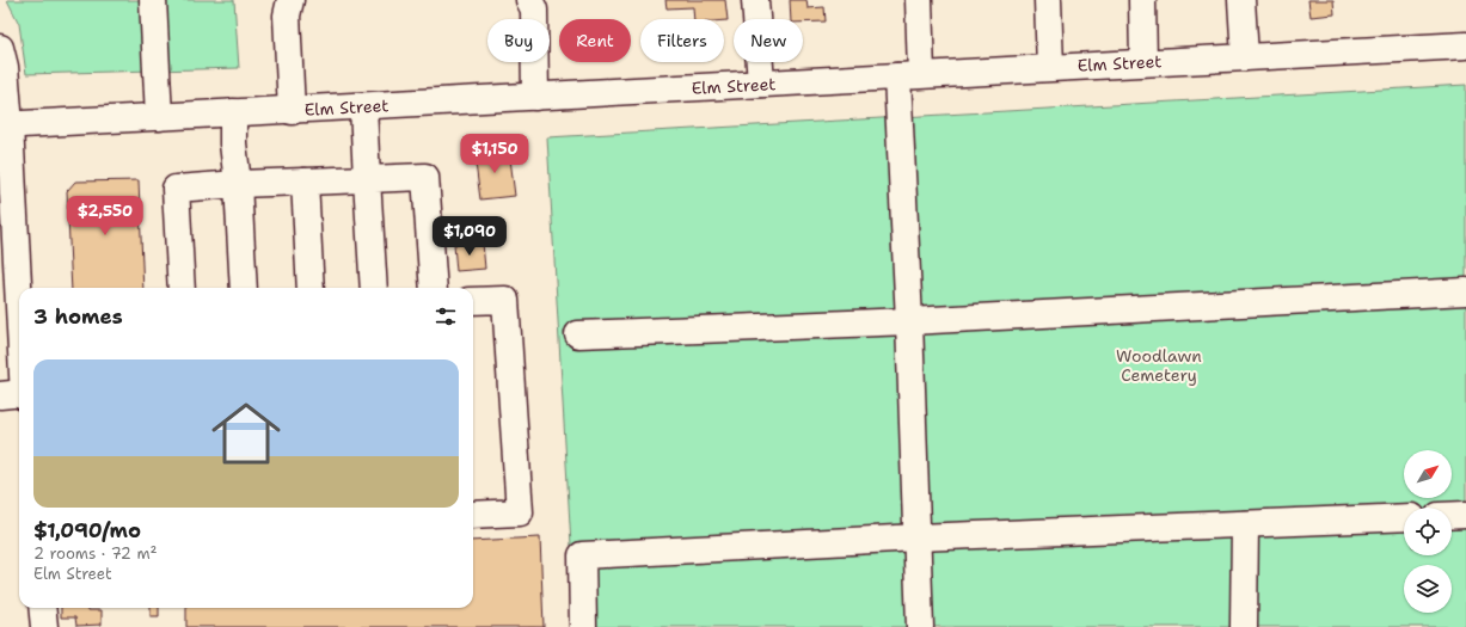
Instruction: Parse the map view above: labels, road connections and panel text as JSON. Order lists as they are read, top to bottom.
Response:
{
  "streets": {
    "main road": ["Elm Street"]
  },
  "parks": ["Woodlawn Cemetery"],
  "north": "top right",
  "page": {
    "chip": [
      "Buy",
      "Rent",
      "Filters",
      "New"
    ],
    "price": ["$1,150", "$2,550", "$1,090"],
    "heading": "3 homes",
    "list": [
      {
        "name": "$1,090/mo",
        "note": "2 rooms · 72 m² · Elm Street"
      }
    ]
  }
}
